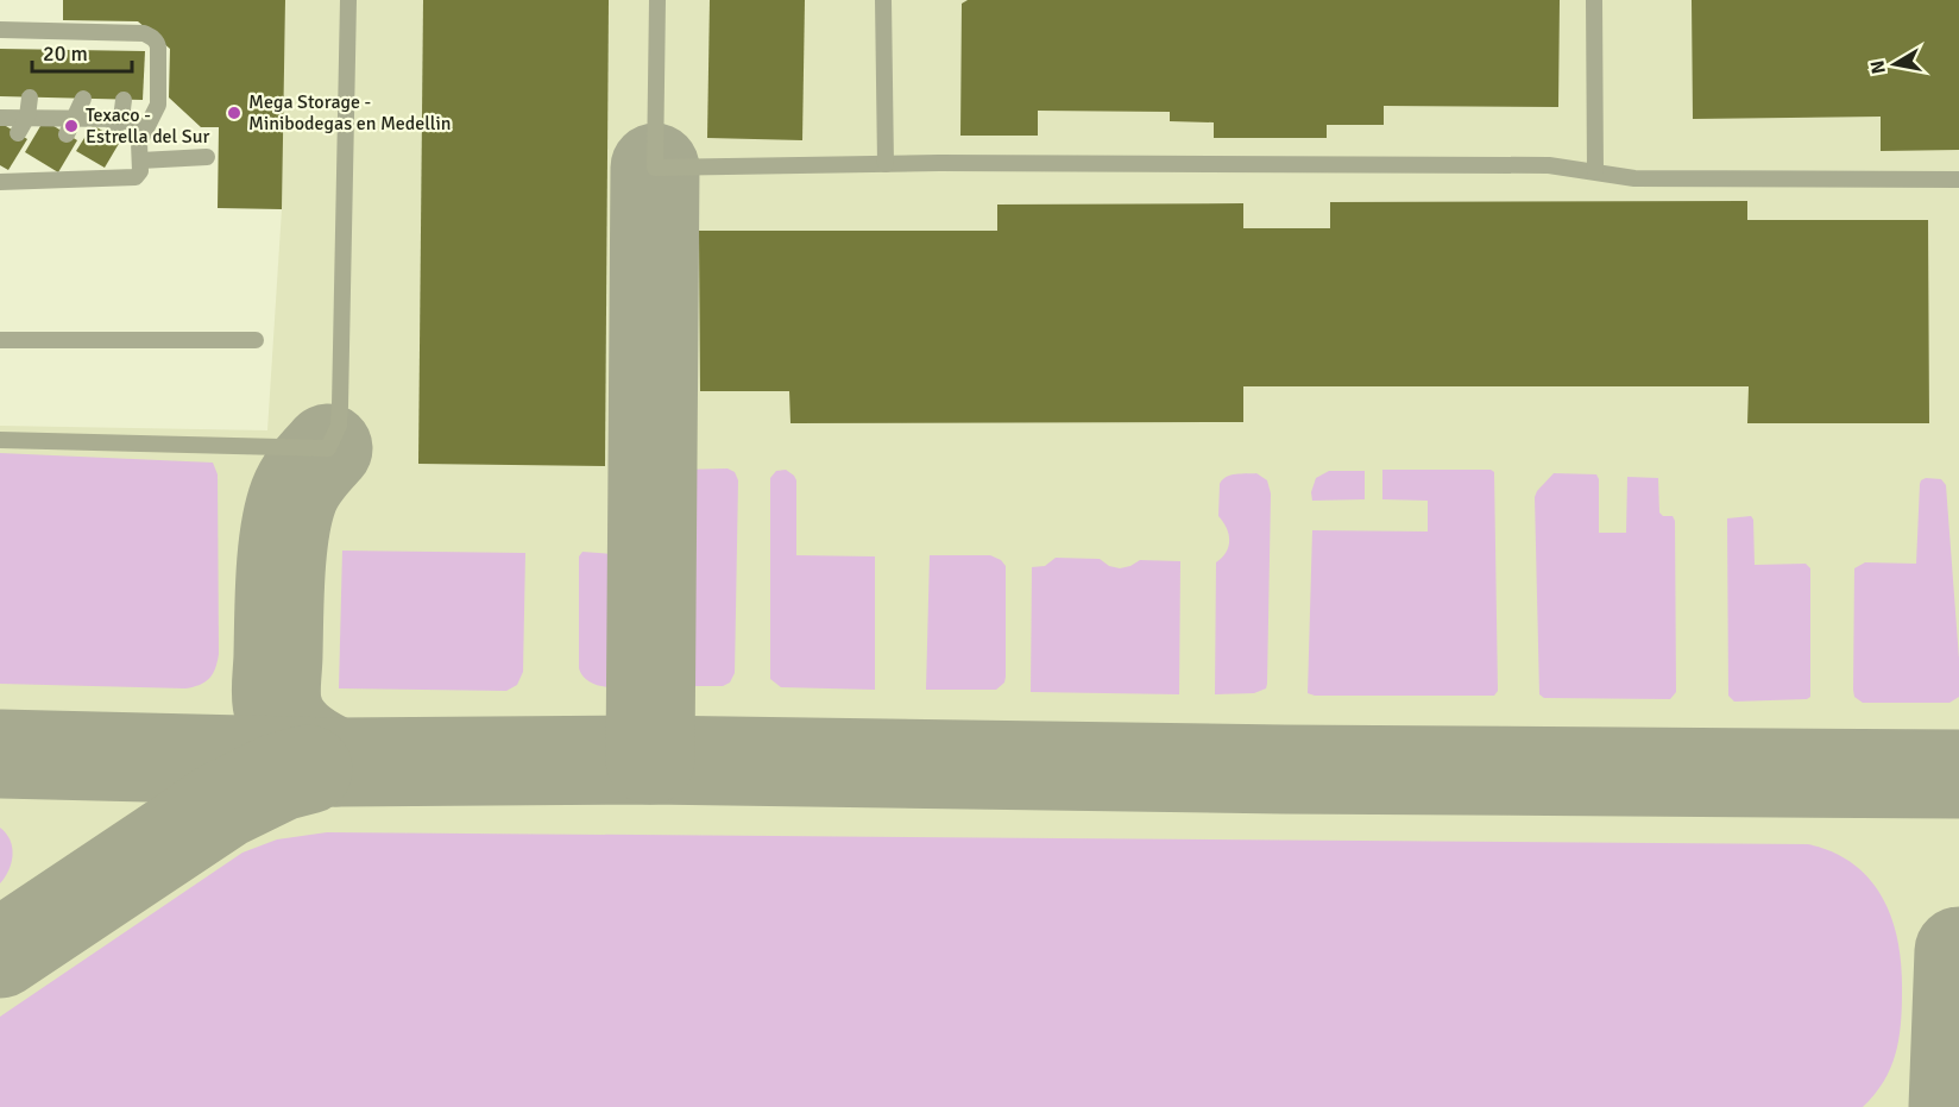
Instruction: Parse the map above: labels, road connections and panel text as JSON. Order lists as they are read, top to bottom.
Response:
{
  "places": ["Mega Storage - Minibodegas en Medellin", "Texaco - Estrella del Sur"],
  "scale_bar": "20 m",
  "north": "left"
}
